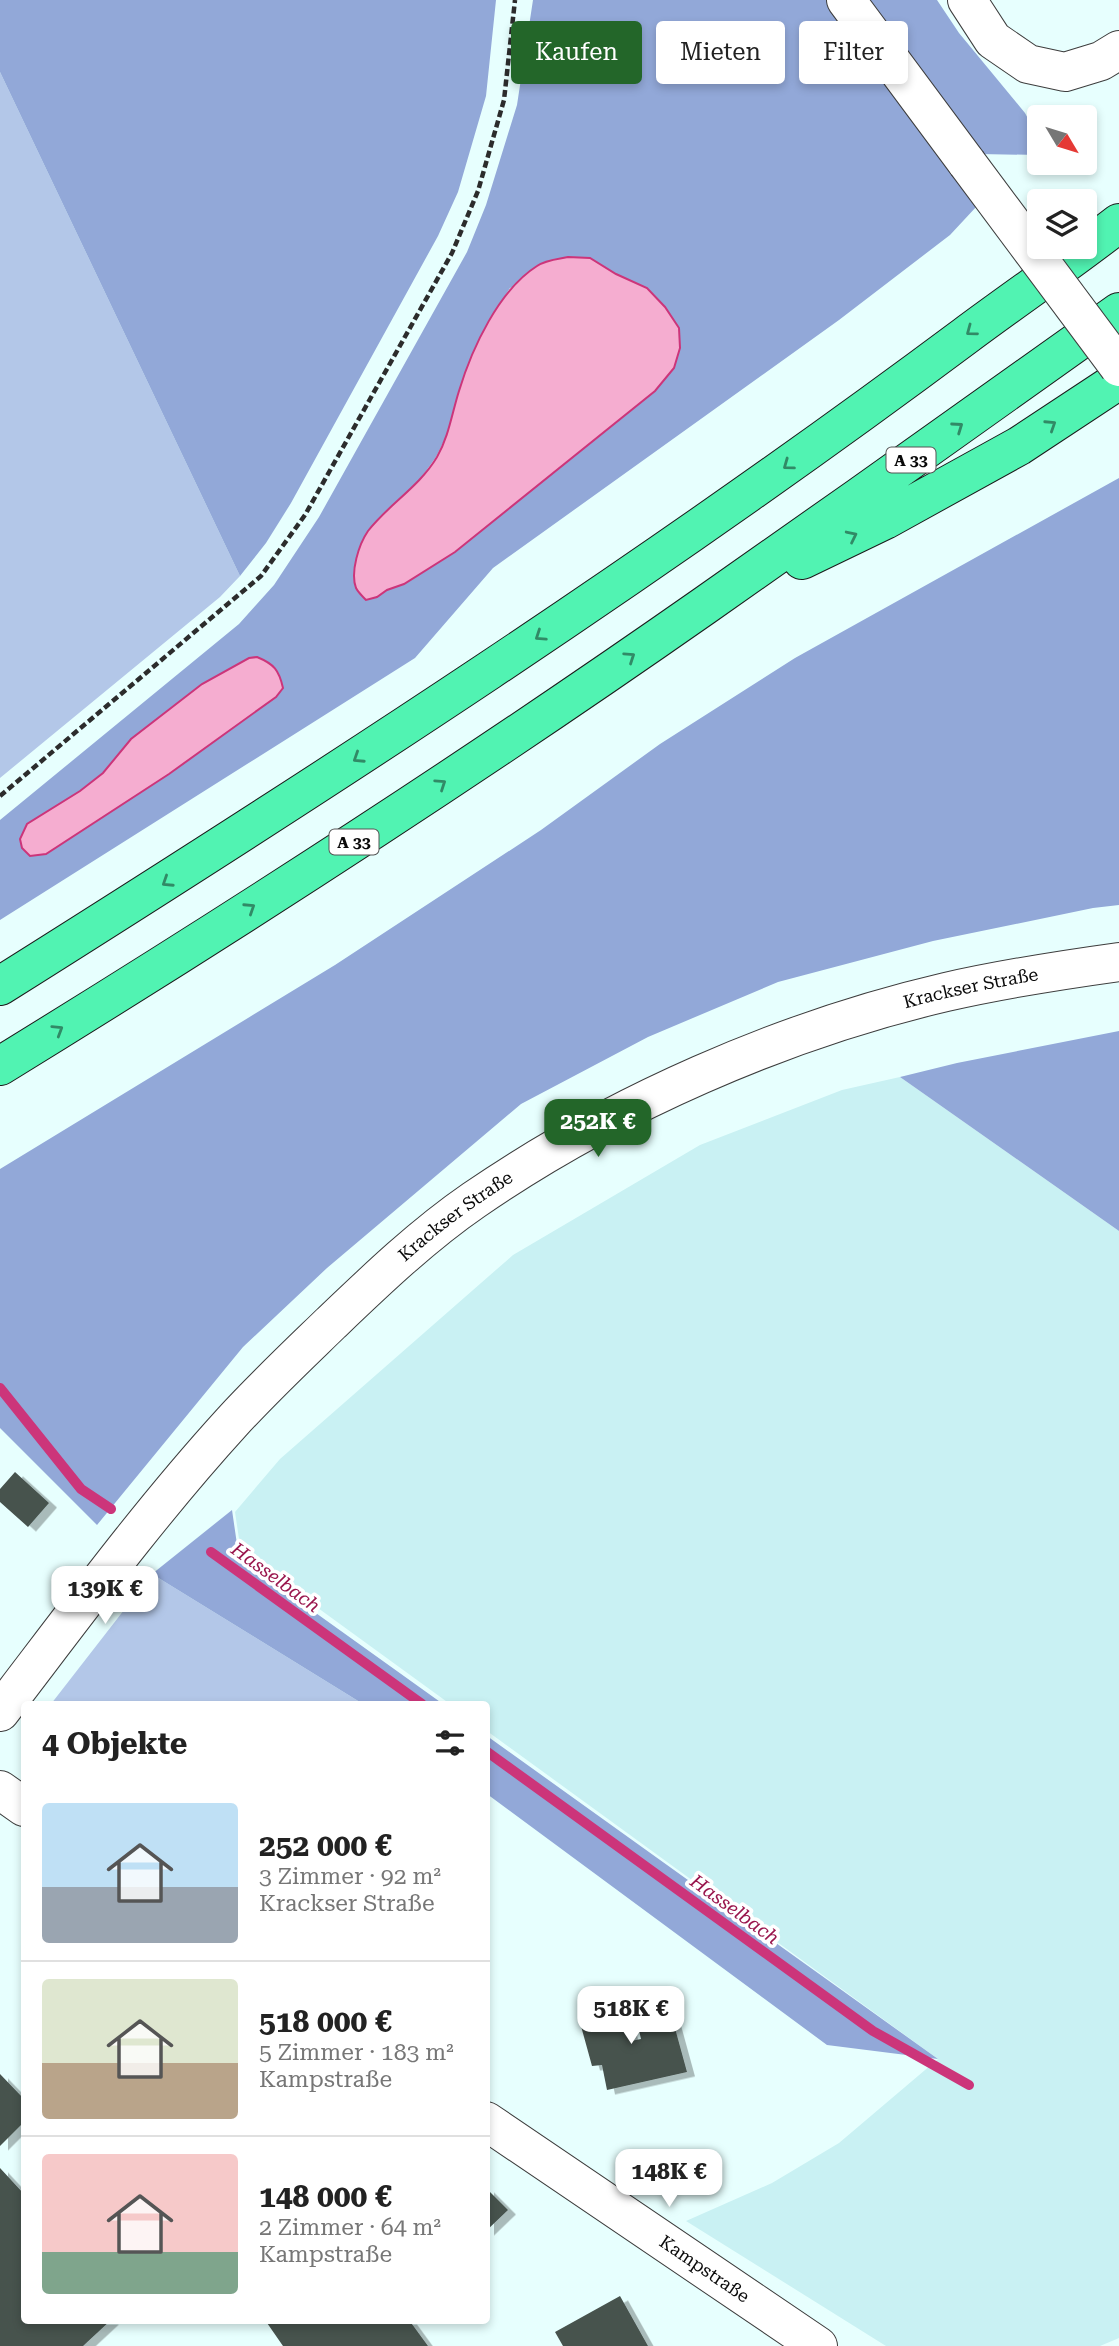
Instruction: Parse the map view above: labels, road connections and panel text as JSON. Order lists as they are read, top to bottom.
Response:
{
  "streets": {
    "highway": ["A 33"],
    "street": ["Krackser Straße", "Kampstraße"]
  },
  "water": ["Hasselbach"],
  "north": "bottom right",
  "page": {
    "chip": ["Kaufen", "Mieten", "Filter"],
    "price": [
      "252K €",
      "139K €",
      "518K €",
      "148K €"
    ],
    "heading": "4 Objekte",
    "list": [
      {
        "name": "252 000 €",
        "note": "3 Zimmer · 92 m² · Krackser Straße"
      },
      {
        "name": "518 000 €",
        "note": "5 Zimmer · 183 m² · Kampstraße"
      },
      {
        "name": "148 000 €",
        "note": "2 Zimmer · 64 m² · Kampstraße"
      }
    ]
  }
}
